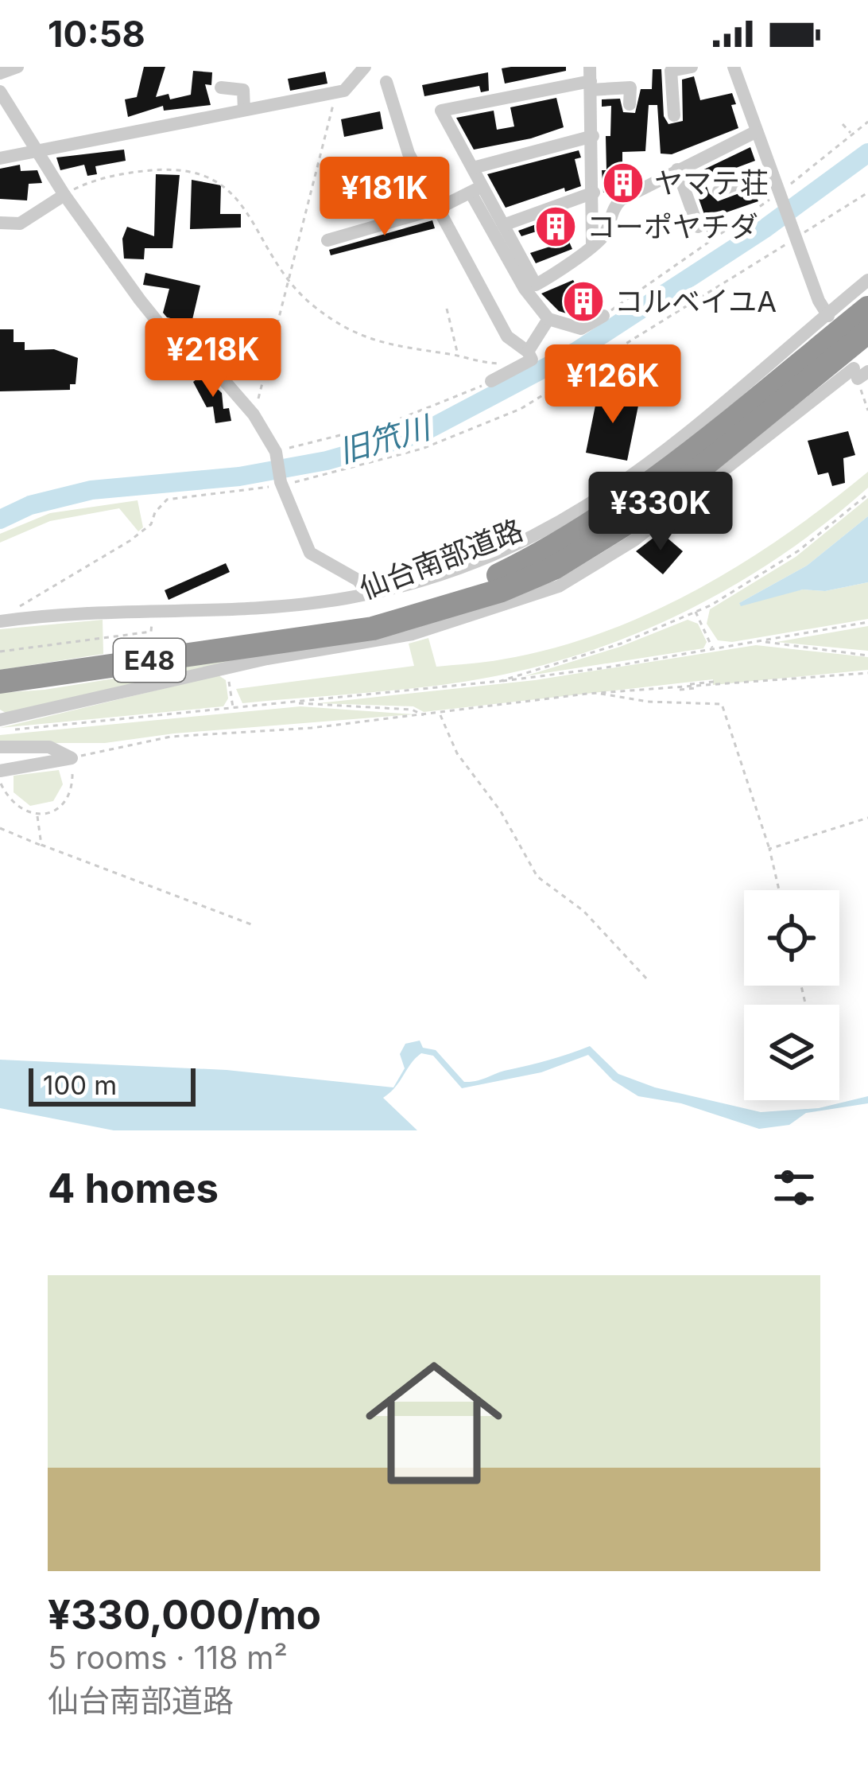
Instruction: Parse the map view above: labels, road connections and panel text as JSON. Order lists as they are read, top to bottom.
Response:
{
  "streets": {
    "highway": ["仙台南部道路", "E48"]
  },
  "water": ["旧笊川"],
  "places": {
    "building": ["ヤマテ荘", "コーポヤチダ", "コルベイユA"]
  },
  "scale_bar": "100 m",
  "page": {
    "status": "10:58",
    "price": [
      "¥181K",
      "¥218K",
      "¥126K",
      "¥330K"
    ],
    "scale": "100 m",
    "heading": "4 homes",
    "list": [
      {
        "name": "¥330,000/mo",
        "note": "5 rooms · 118 m² · 仙台南部道路"
      }
    ]
  }
}
